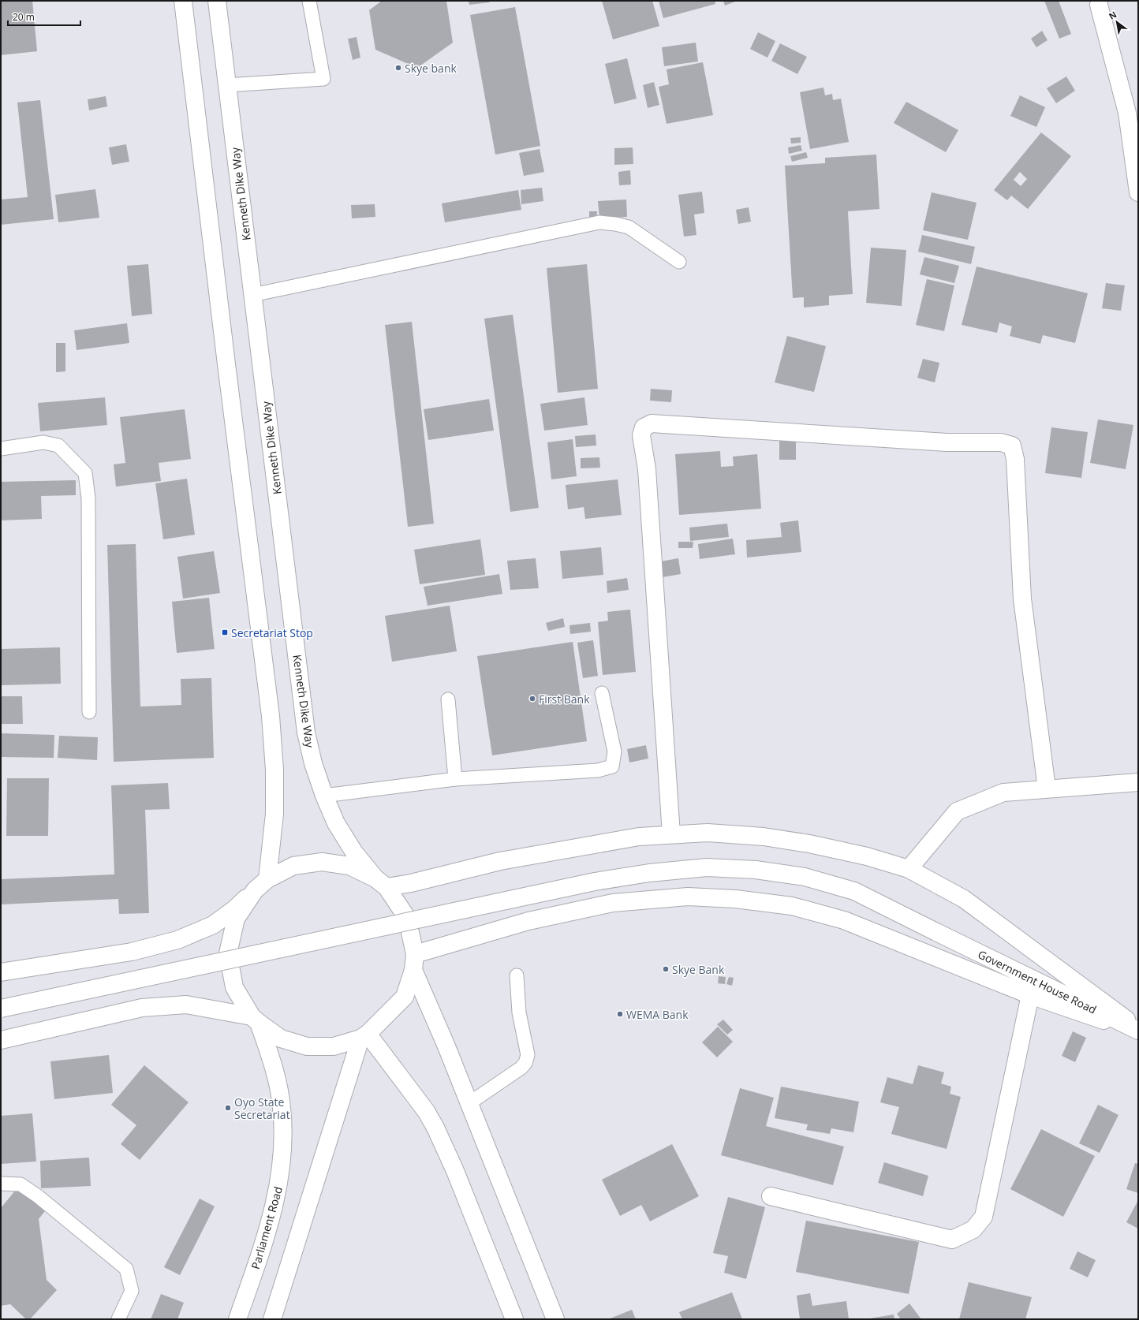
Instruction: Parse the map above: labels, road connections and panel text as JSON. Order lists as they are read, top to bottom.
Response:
{
  "streets": {
    "main road": ["Kenneth Dike Way", "Government House Road", "Parliament Road"]
  },
  "places": {
    "other": [
      "Skye bank",
      "First Bank",
      "Skye Bank",
      "WEMA Bank",
      "Oyo State Secretariat"
    ],
    "transit": ["Secretariat Stop"]
  },
  "scale_bar": "20 m",
  "north": "top left"
}
